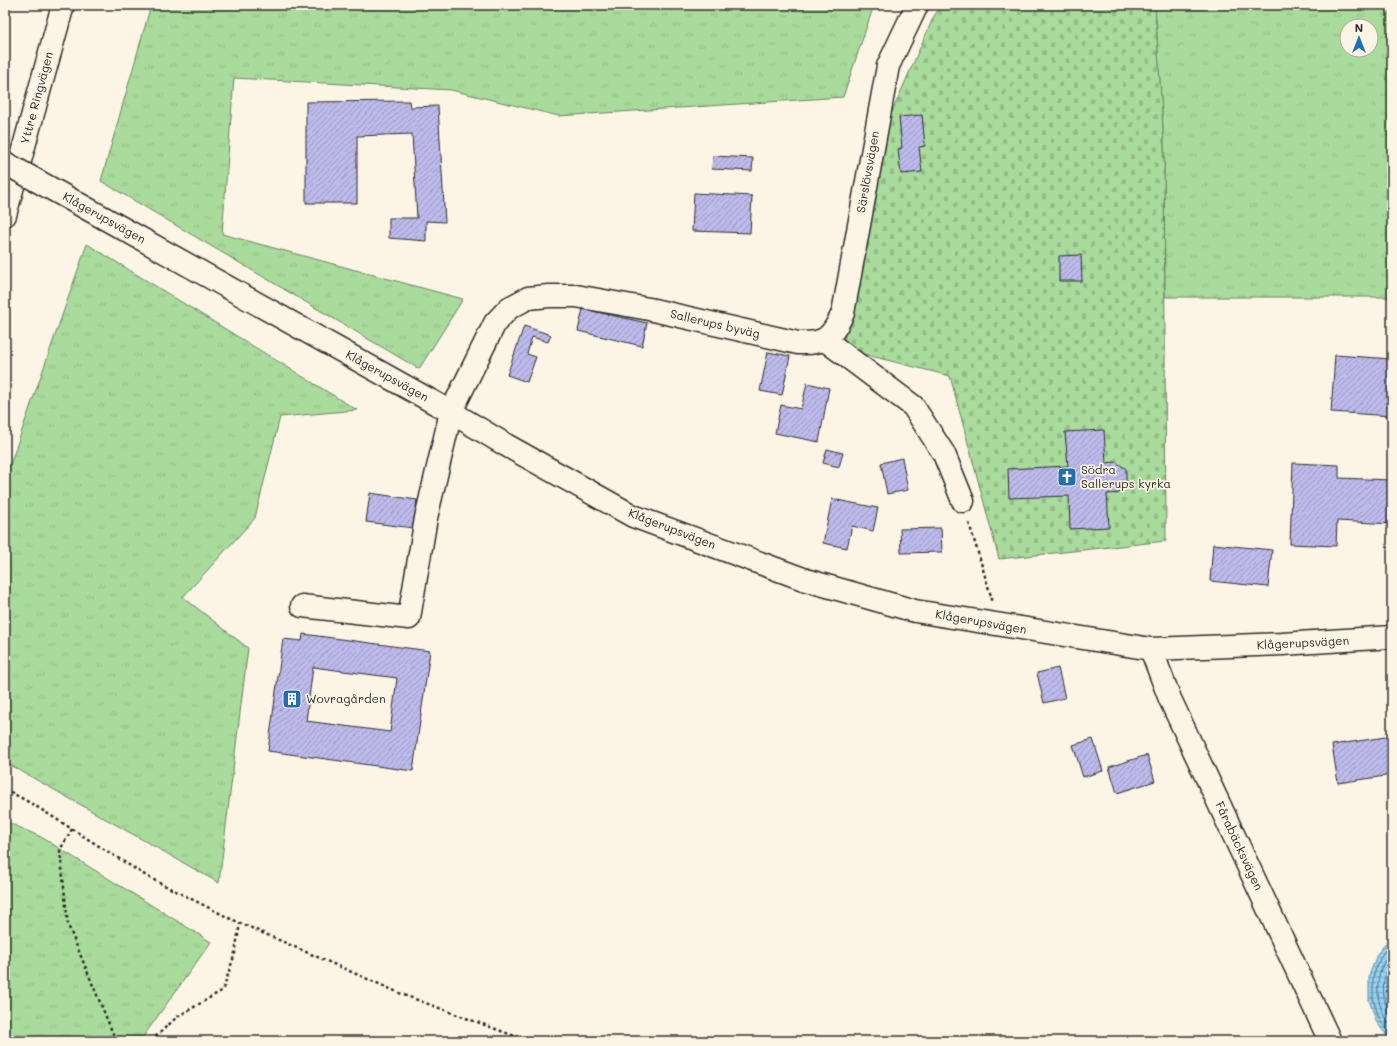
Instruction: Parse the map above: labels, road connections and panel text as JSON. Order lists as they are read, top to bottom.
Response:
{
  "streets": {
    "main road": [
      "Yttre Ringvägen",
      "Särslövsvägen",
      "Klågerupsvägen",
      "Sallerups byväg",
      "Fårabäcksvägen"
    ]
  },
  "crossings": [
    ["Särslövsvägen", "Sallerups byväg"],
    ["Klågerupsvägen", "Sallerups byväg"],
    ["Klågerupsvägen", "Fårabäcksvägen"]
  ],
  "places": {
    "church": ["Södra Sallerups kyrka"],
    "building": ["Wovragården"]
  },
  "north": "top"
}
